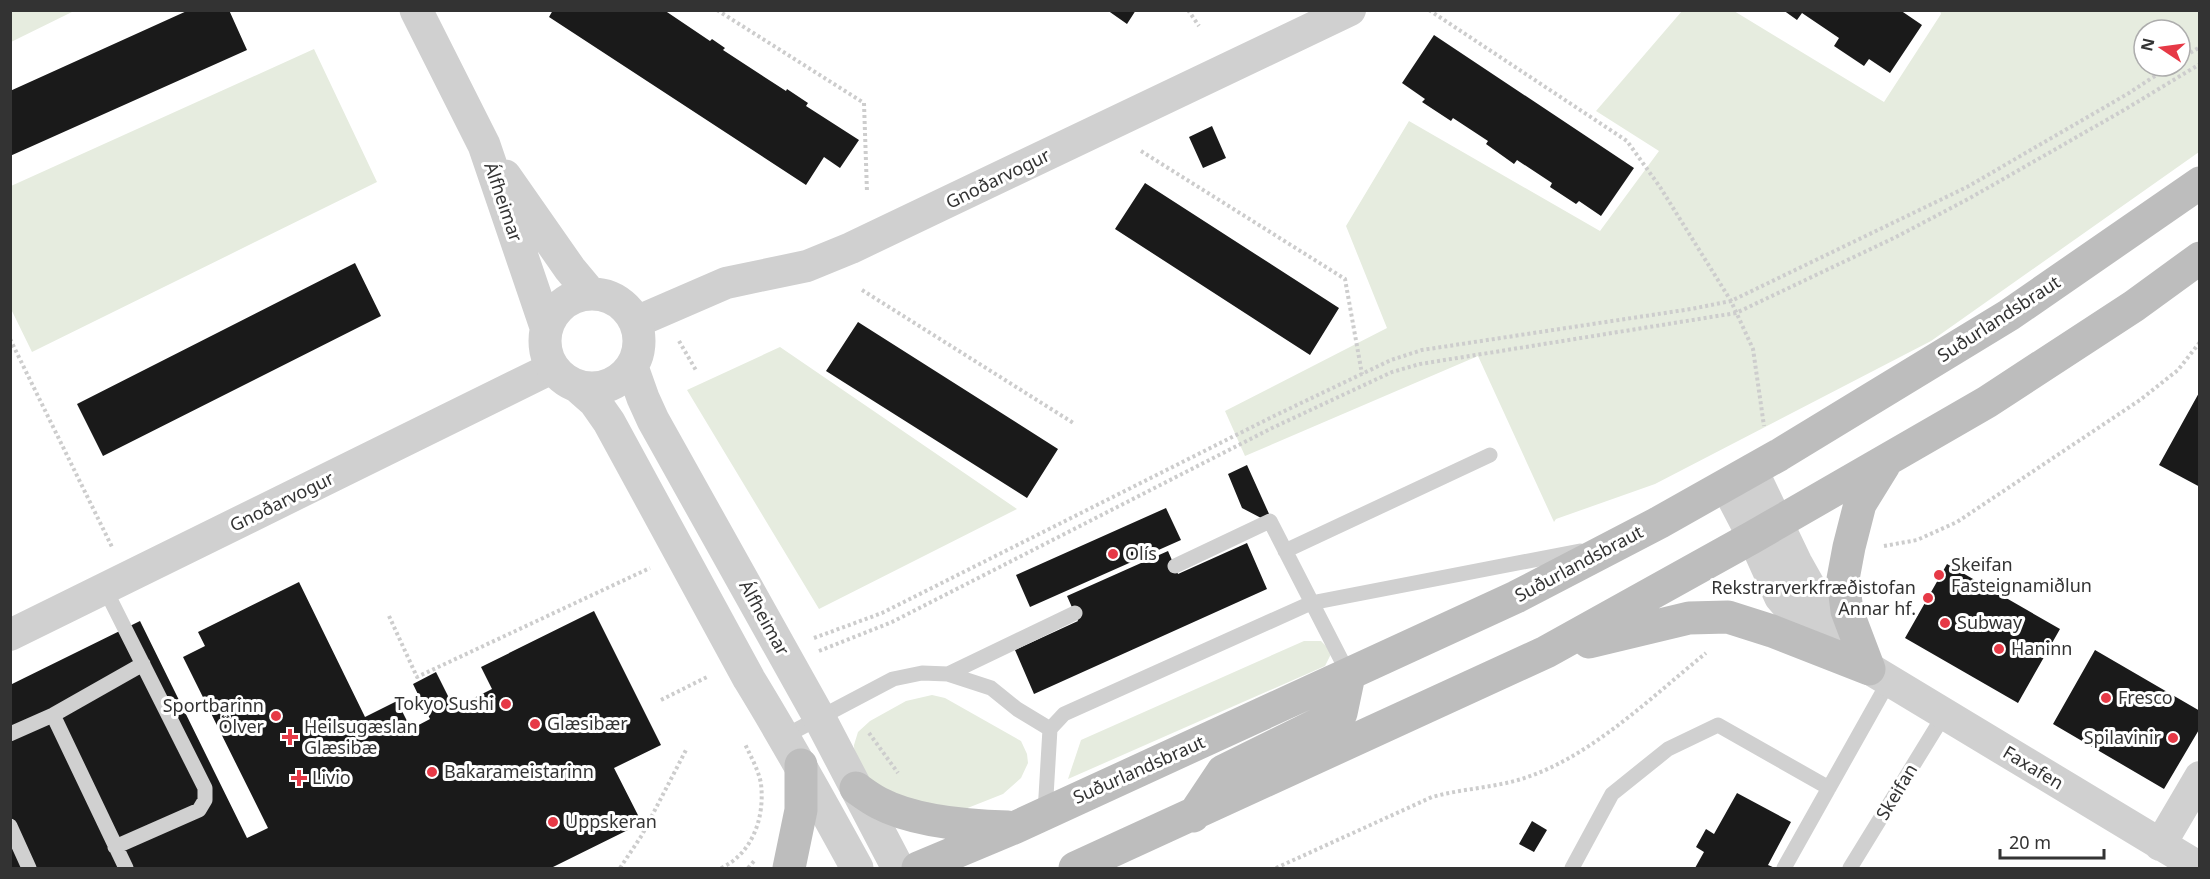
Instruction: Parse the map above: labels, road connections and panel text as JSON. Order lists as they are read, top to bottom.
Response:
{
  "streets": {
    "main road": ["Suðurlandsbraut"],
    "street": ["Gnoðarvogur", "Álfheimar", "Faxafen"],
    "lane": ["Skeifan"]
  },
  "crossings": [
    ["Gnoðarvogur", "Álfheimar"],
    ["Suðurlandsbraut", "Faxafen"],
    ["Faxafen", "Skeifan"]
  ],
  "places": {
    "other": [
      "Olís",
      "Skeifan Fasteignamiðlun",
      "Rekstrarverkfræðistofan Annar hf.",
      "Subway",
      "Haninn",
      "Fresco",
      "Tokyo Sushi",
      "Sportbarinn Ölver",
      "Glæsibær",
      "Spilavinir",
      "Bakarameistarinn",
      "Uppskeran"
    ],
    "health": ["Heilsugæslan Glæsibæ", "Livio"]
  },
  "scale_bar": "20 m",
  "north": "left"
}
